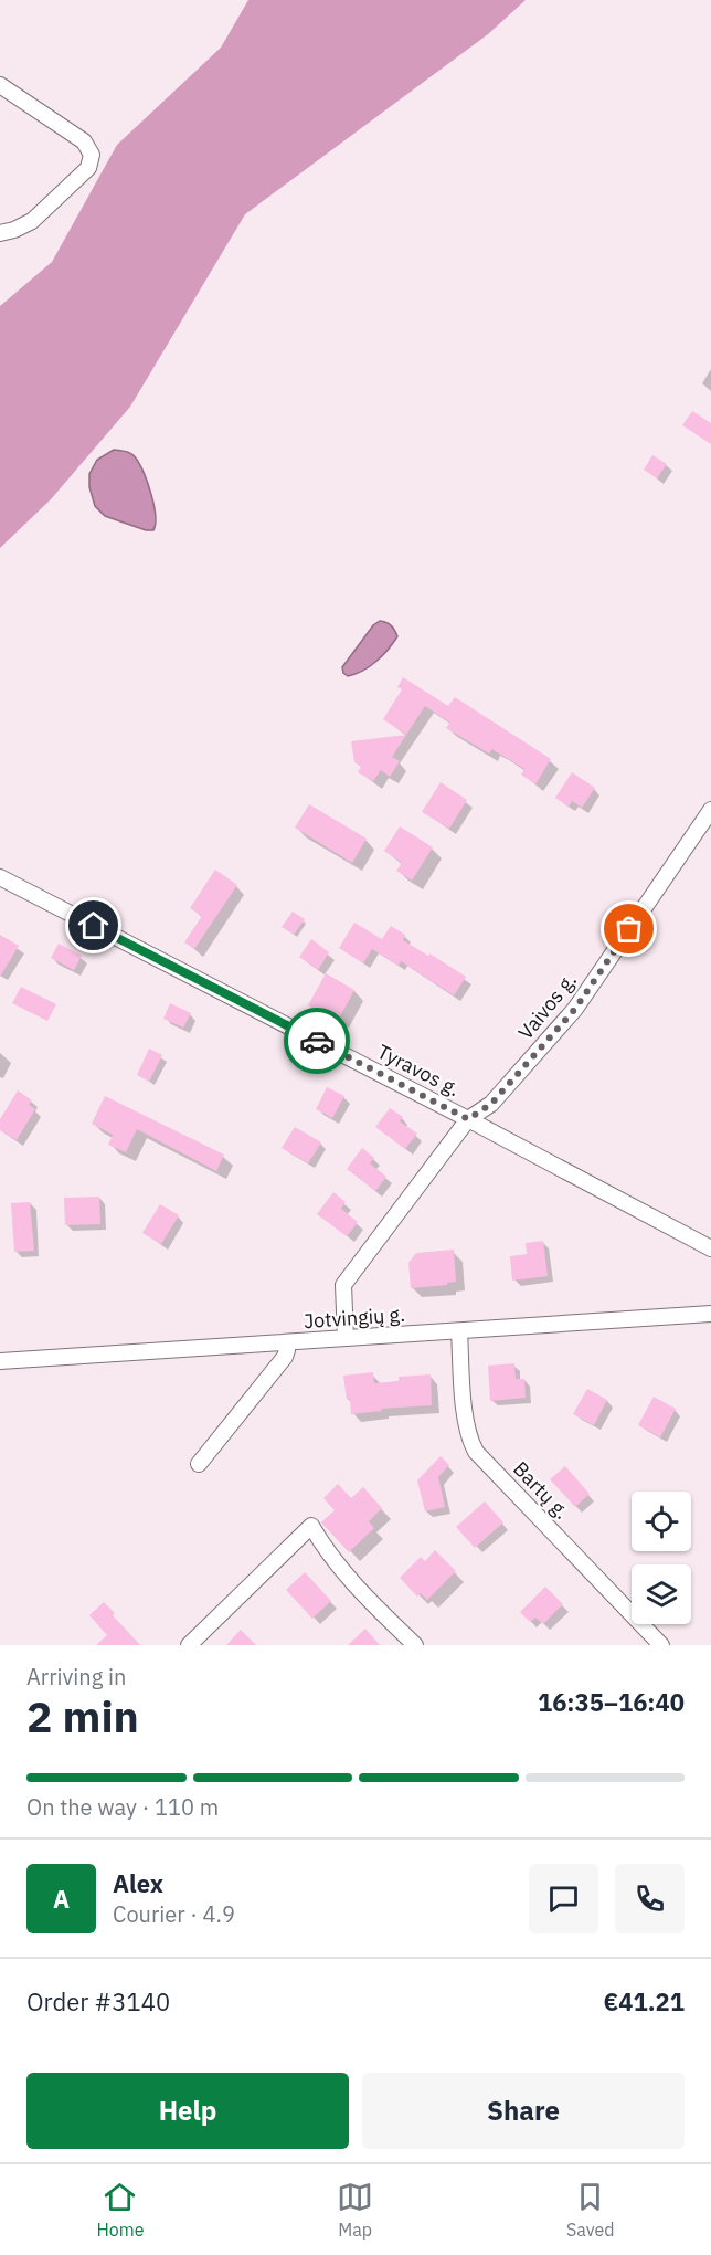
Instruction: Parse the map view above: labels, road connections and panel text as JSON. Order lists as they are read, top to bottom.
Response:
{
  "streets": {
    "street": [
      "Vaivos g.",
      "Tyravos g.",
      "Jotvingių g.",
      "Bartų g."
    ]
  },
  "crossings": [
    ["Vaivos g.", "Tyravos g."],
    ["Vaivos g.", "Jotvingių g."],
    ["Jotvingių g.", "Bartų g."]
  ],
  "page": {
    "heading": ["2 min", "Arriving in", "16:35–16:40"],
    "panel": [
      "Alex",
      "Courier · 4.9",
      "Order #3140",
      "€41.21"
    ],
    "bar": "On the way · 110 m",
    "round": "A",
    "buttons": ["Help", "Share"],
    "tabs": ["Home", "Map", "Saved"]
  }
}
